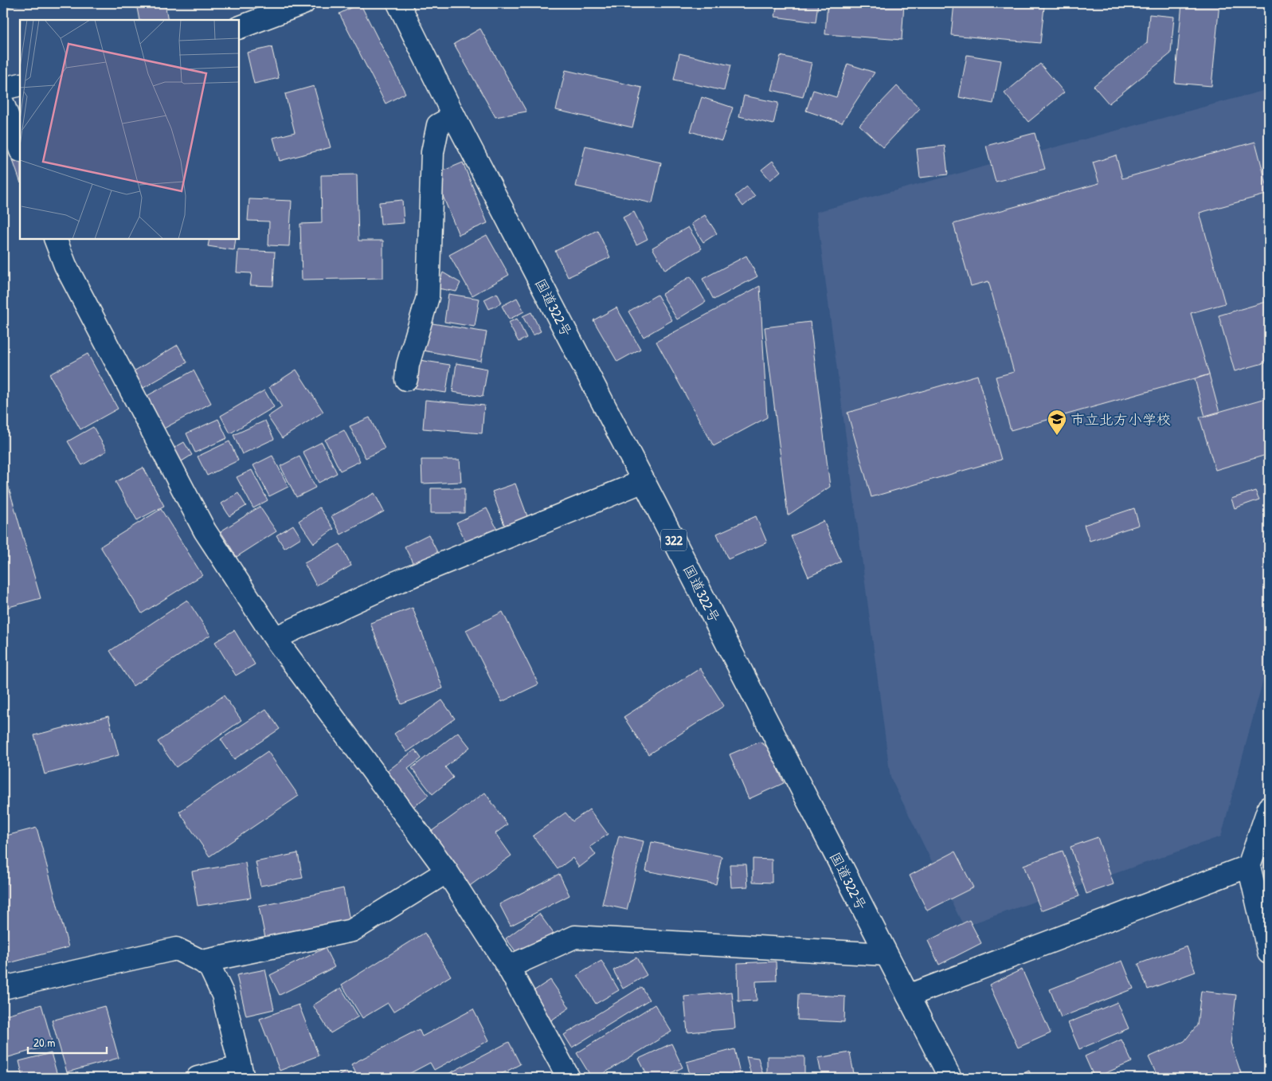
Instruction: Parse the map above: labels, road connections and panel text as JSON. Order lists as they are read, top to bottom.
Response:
{
  "streets": {
    "main road": ["国道322号", "322"]
  },
  "places": {
    "school or university": ["市立北方小学校"]
  },
  "scale_bar": "20 m"
}
